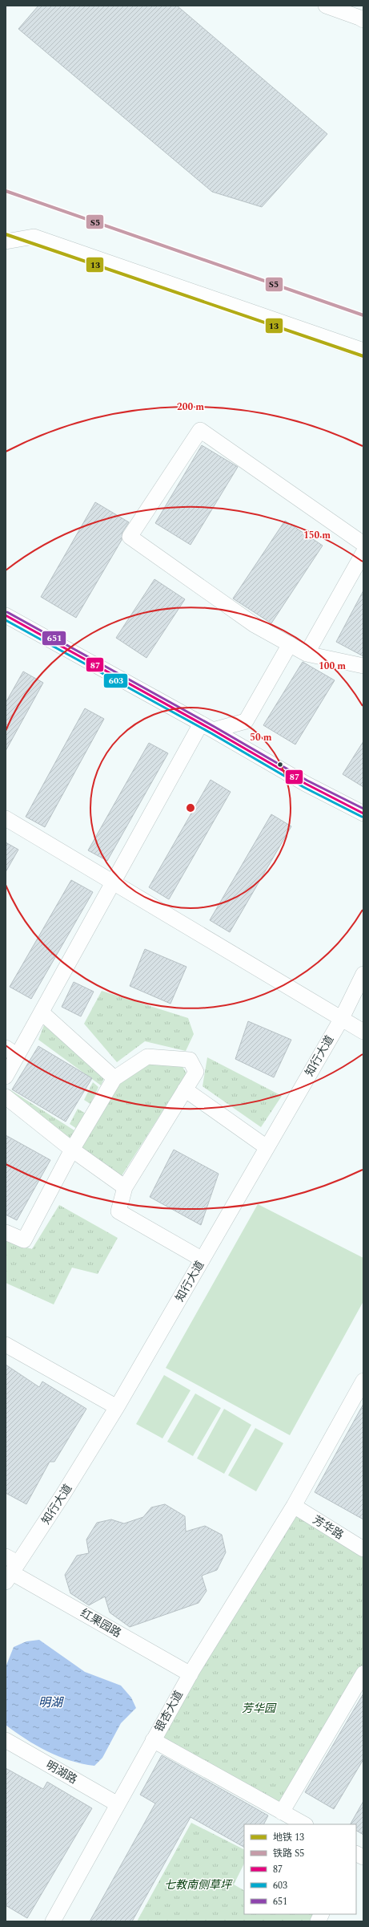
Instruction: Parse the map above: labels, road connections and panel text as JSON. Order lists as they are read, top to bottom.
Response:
{
  "streets": {
    "street": [
      "知行大道",
      "芳华路",
      "红果园路",
      "银杏大道",
      "明湖路"
    ]
  },
  "crossings": [
    ["知行大道", "红果园路"],
    ["芳华路", "银杏大道"],
    ["红果园路", "银杏大道"],
    ["银杏大道", "明湖路"]
  ],
  "water": ["明湖"],
  "parks": ["芳华园", "七教南侧草坪"],
  "lines": [
    "rail line S5",
    "metro line 13",
    "transit line 651",
    "transit line 87",
    "transit line 603"
  ],
  "legend": [
    "地铁 13",
    "铁路 S5",
    "87",
    "603",
    "651"
  ],
  "rings": [
    "200 m",
    "150 m",
    "100 m",
    "50 m"
  ]
}
